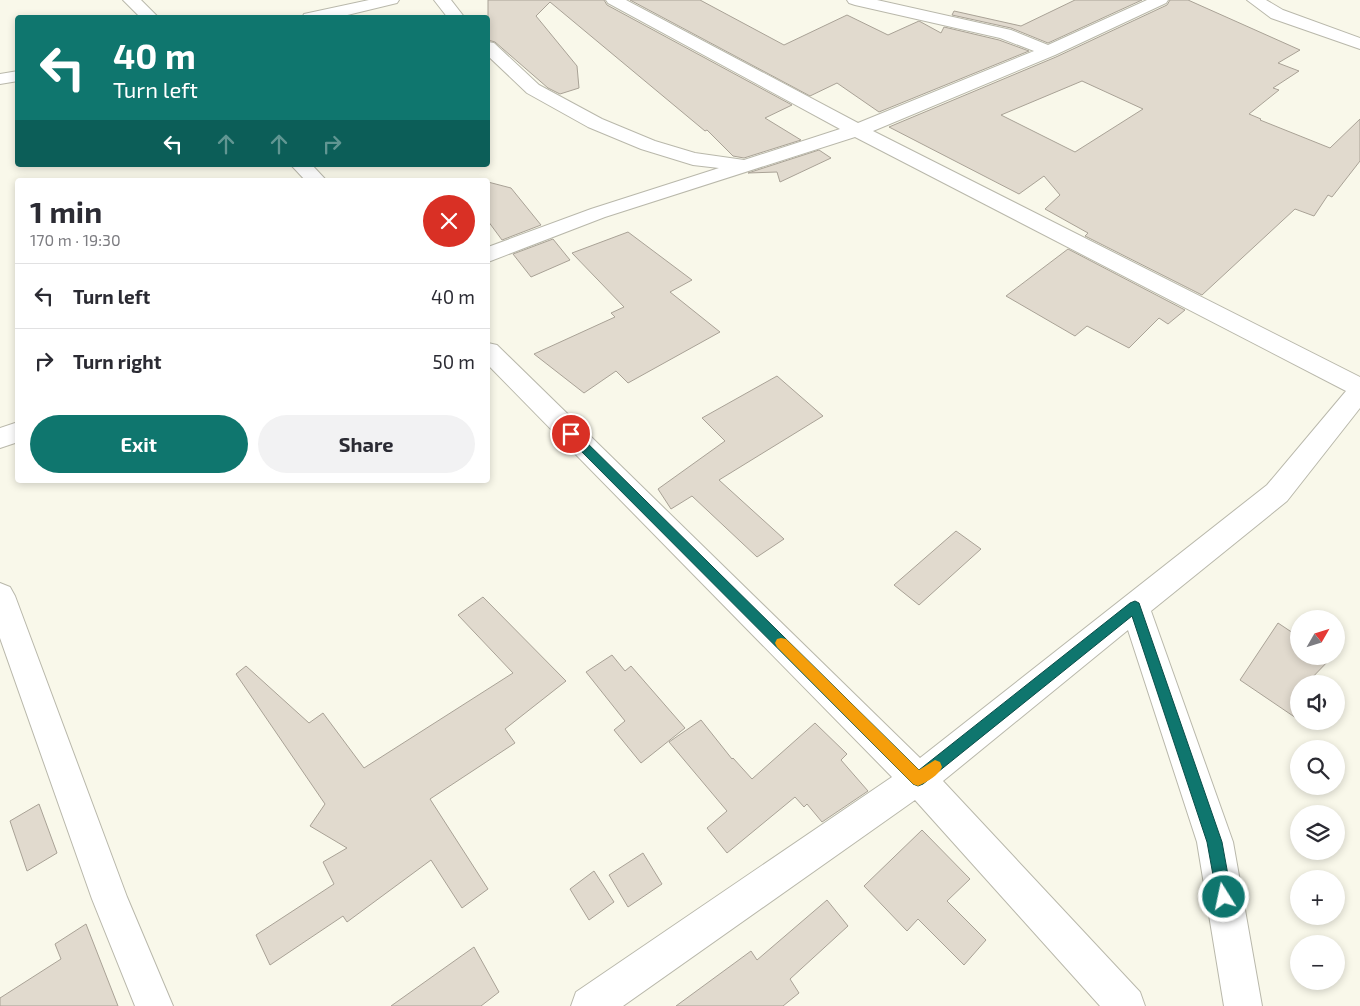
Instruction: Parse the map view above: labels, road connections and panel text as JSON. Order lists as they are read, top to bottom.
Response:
{
  "north": "top right",
  "page": {
    "turn": ["40 m", "Turn left"],
    "heading": ["1 min", "170 m · 19:30"],
    "list": [
      {
        "name": "Turn left",
        "value": "40 m"
      },
      {
        "name": "Turn right",
        "value": "50 m"
      }
    ],
    "buttons": ["Exit", "Share"],
    "map_buttons": ["+", "−"]
  }
}
